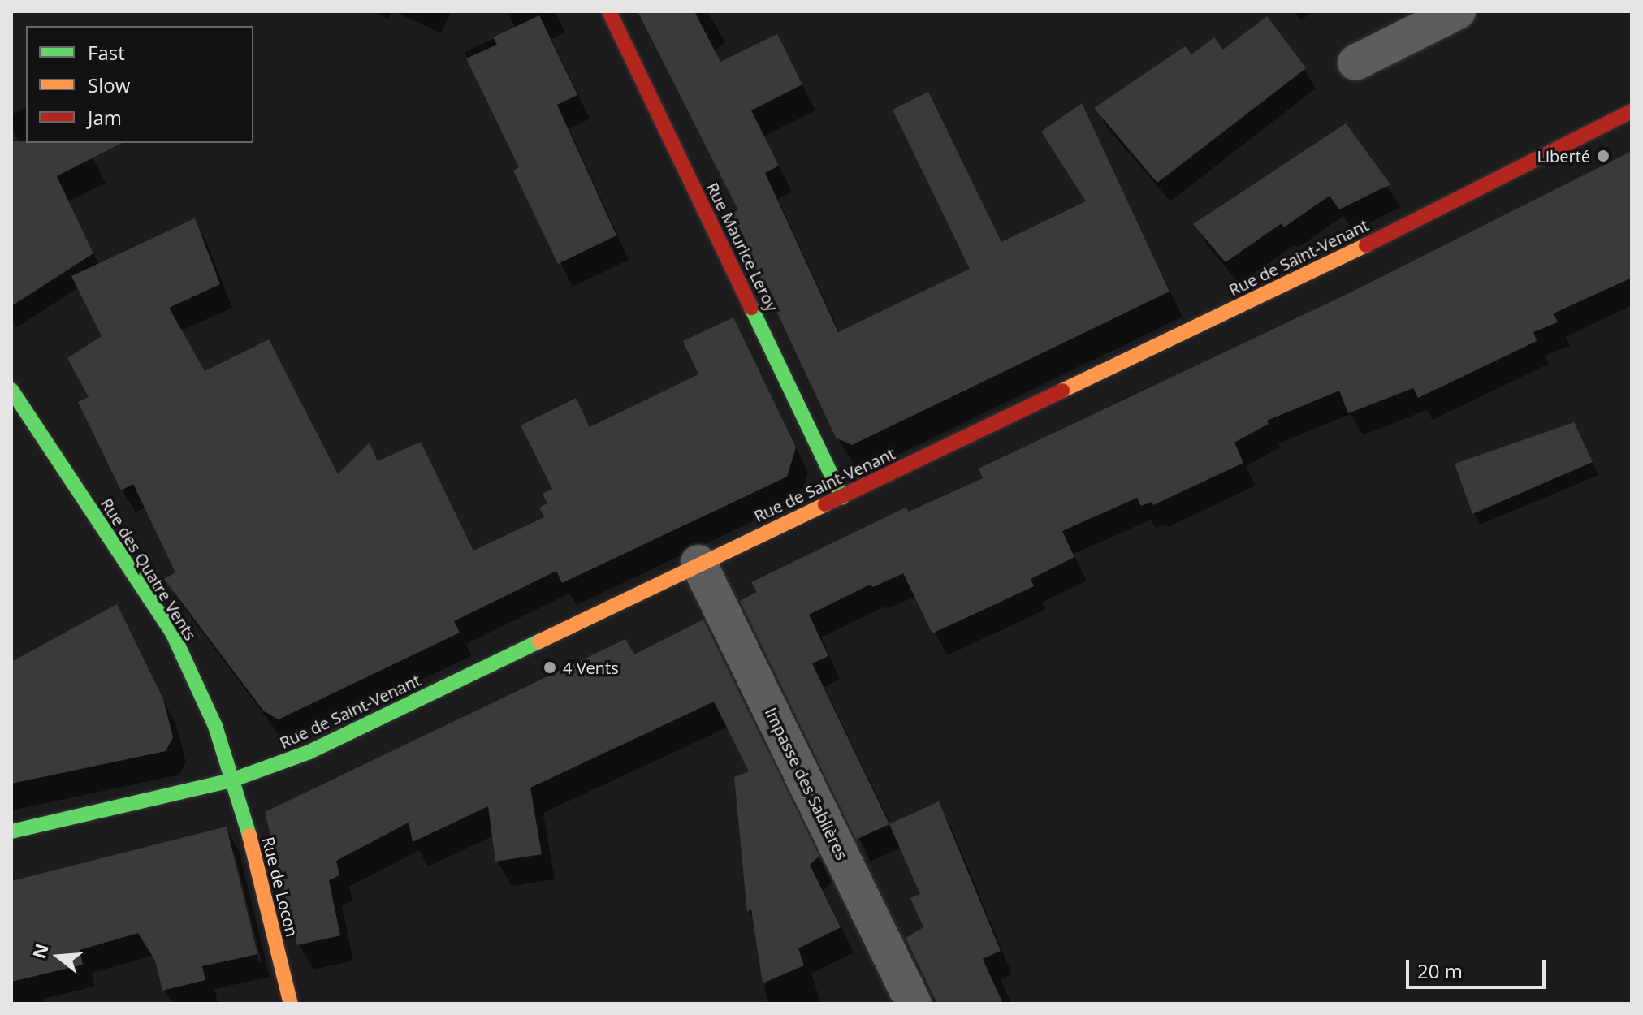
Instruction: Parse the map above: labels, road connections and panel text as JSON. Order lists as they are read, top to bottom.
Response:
{
  "streets": {
    "main road": [
      "Rue Maurice Leroy",
      "Rue de Saint-Venant",
      "Rue des Quatre Vents",
      "Rue de Locon"
    ],
    "street": ["Impasse des Sablières"]
  },
  "crossings": [
    ["Rue Maurice Leroy", "Rue de Saint-Venant"],
    ["Rue de Saint-Venant", "Rue des Quatre Vents"],
    ["Rue de Saint-Venant", "Impasse des Sablières"],
    ["Rue de Saint-Venant", "Rue de Locon"],
    ["Rue des Quatre Vents", "Rue de Locon"]
  ],
  "places": ["Liberté", "4 Vents"],
  "legend": ["Fast", "Slow", "Jam"],
  "scale_bar": "20 m",
  "north": "left"
}
